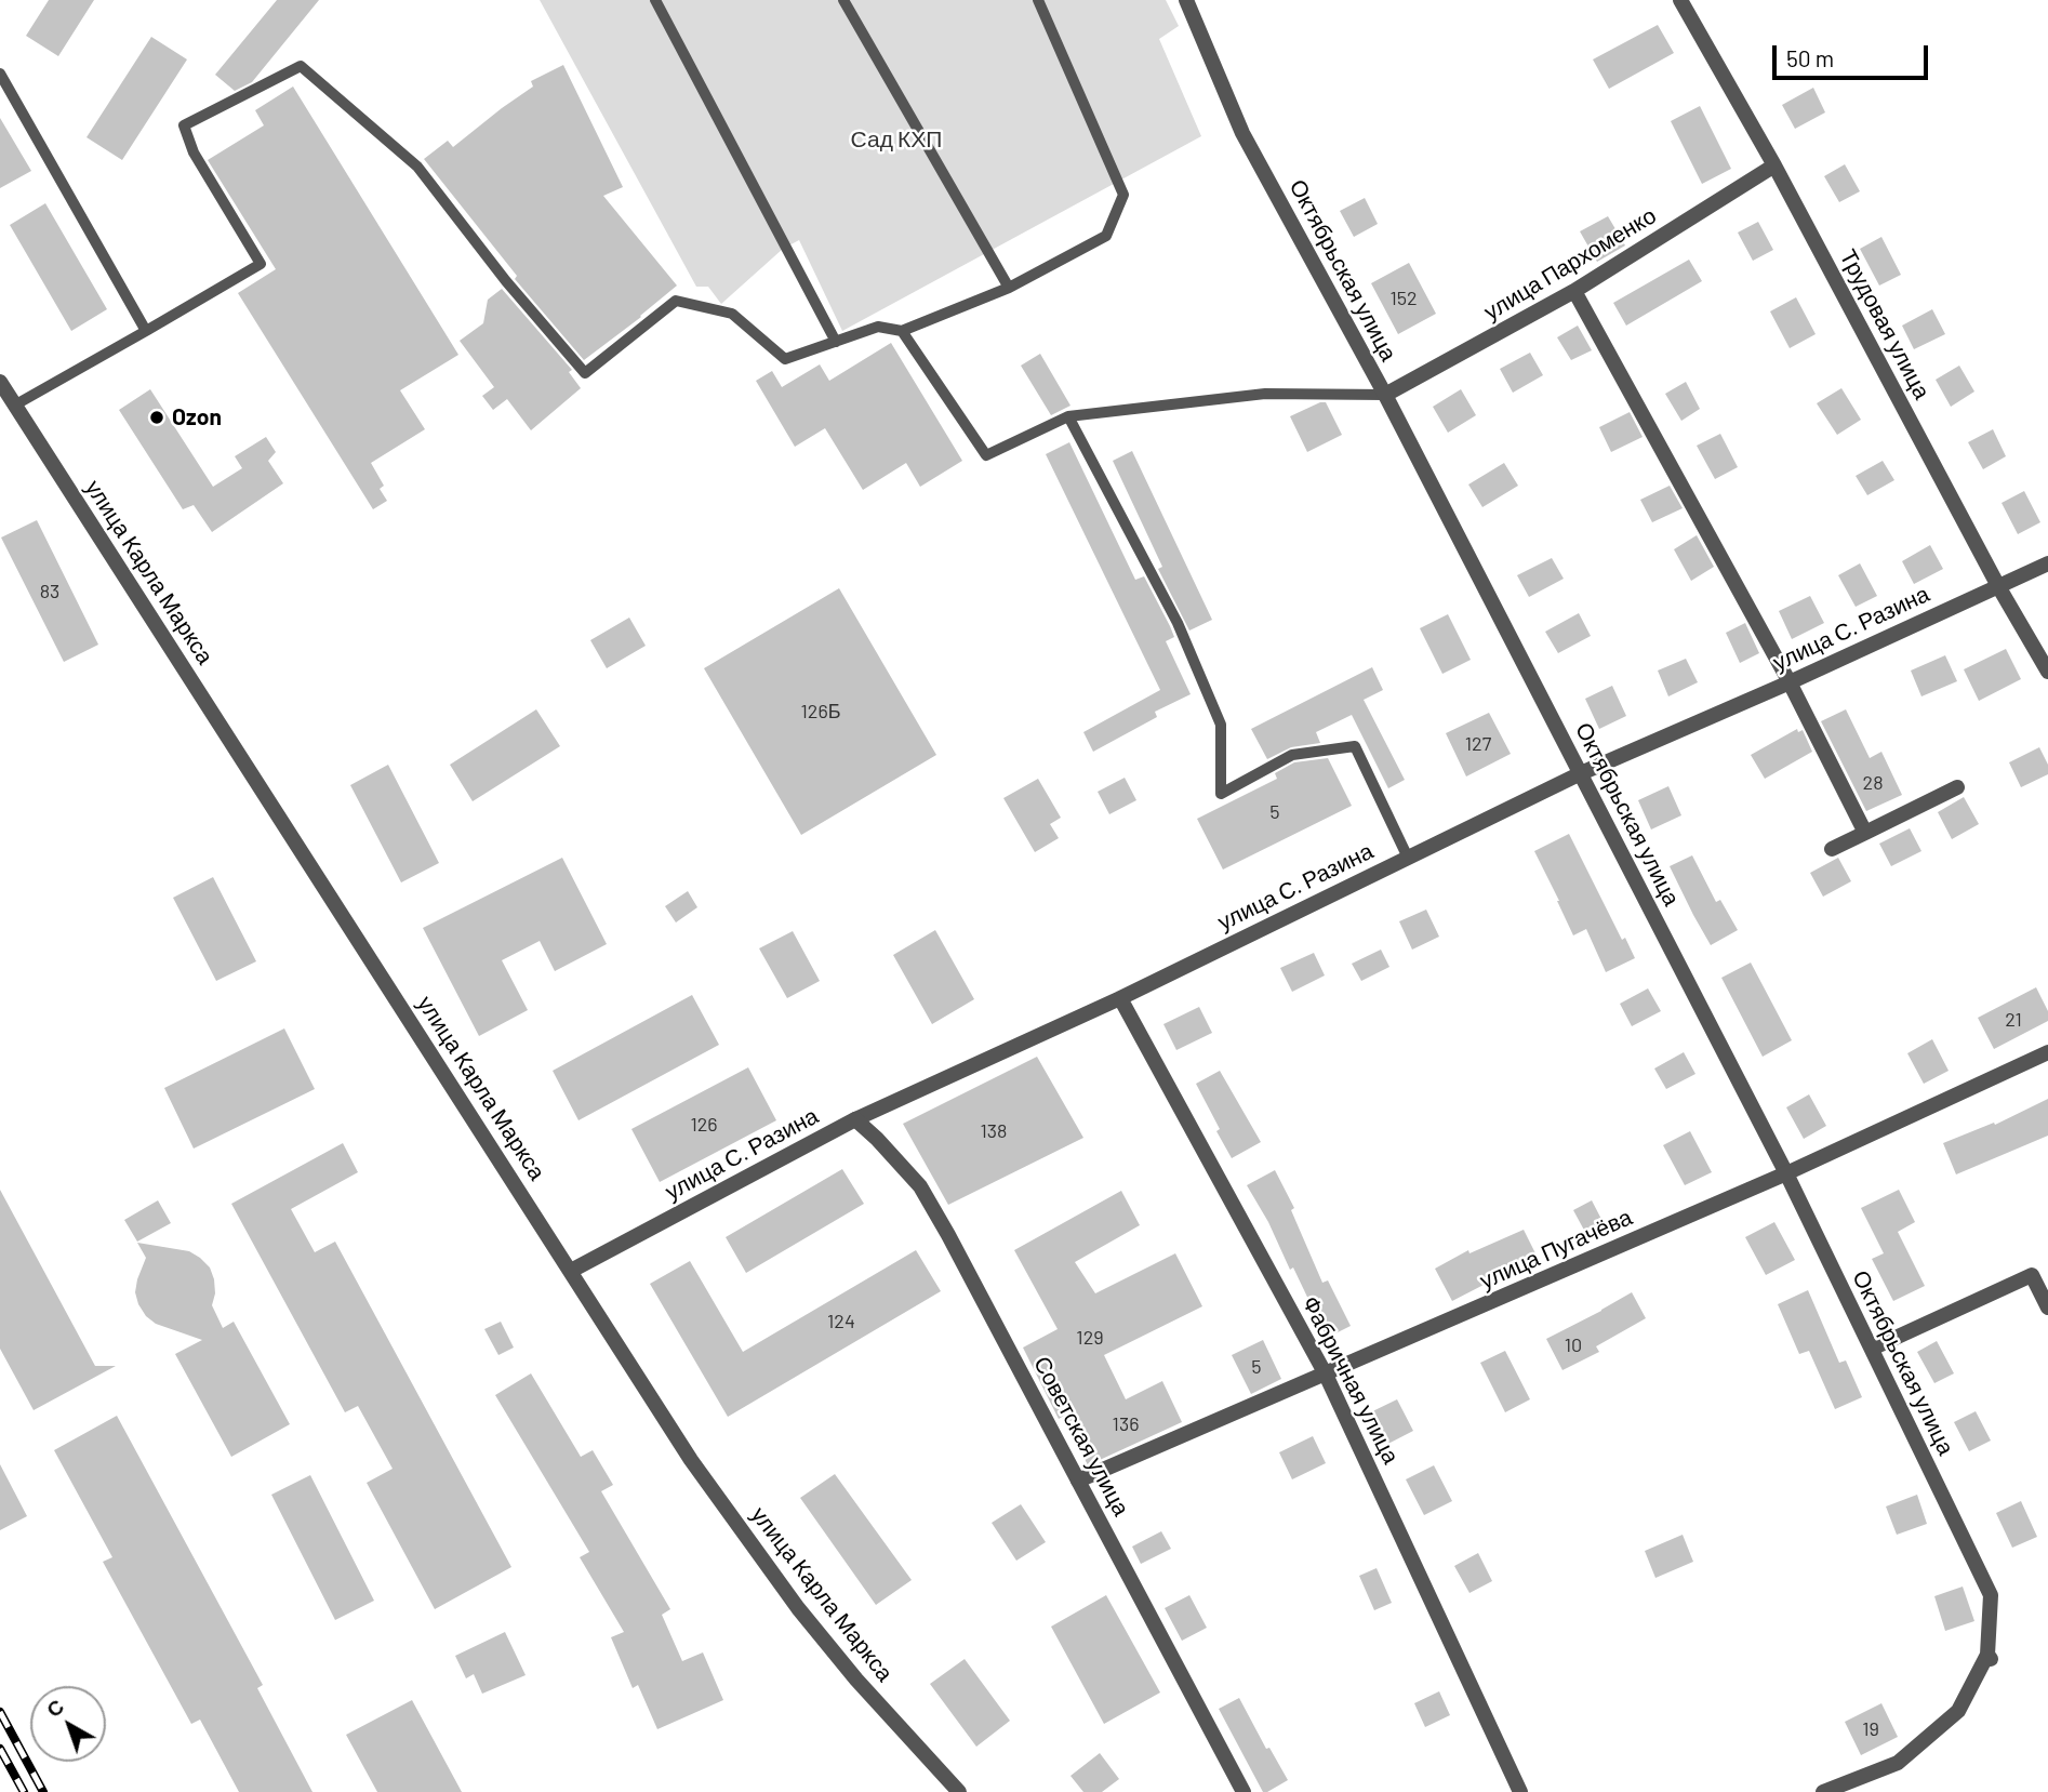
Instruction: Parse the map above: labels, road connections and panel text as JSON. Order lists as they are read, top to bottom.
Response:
{
  "streets": {
    "street": [
      "улица Пархоменко",
      "Октябрьская улица",
      "Трудовая улица",
      "улица Карла Маркса",
      "улица С. Разина",
      "улица Пугачёва",
      "Фабричная улица",
      "Советская улица"
    ]
  },
  "crossings": [
    ["улица Пархоменко", "Октябрьская улица"],
    ["улица Пархоменко", "Трудовая улица"],
    ["Октябрьская улица", "улица С. Разина"],
    ["Октябрьская улица", "улица Пугачёва"],
    ["Трудовая улица", "улица С. Разина"],
    ["улица Карла Маркса", "улица С. Разина"],
    ["улица С. Разина", "Фабричная улица"],
    ["улица С. Разина", "Советская улица"],
    ["улица Пугачёва", "Фабричная улица"],
    ["улица Пугачёва", "Советская улица"]
  ],
  "parks": ["Сад КХП"],
  "places": ["Ozon"],
  "house_numbers": [
    "152",
    "83",
    "126Б",
    "127",
    "28",
    "5",
    "21",
    "126",
    "138",
    "124",
    "129",
    "10",
    "5",
    "136",
    "19"
  ],
  "scale_bar": "50 m",
  "north": "top left"
}
